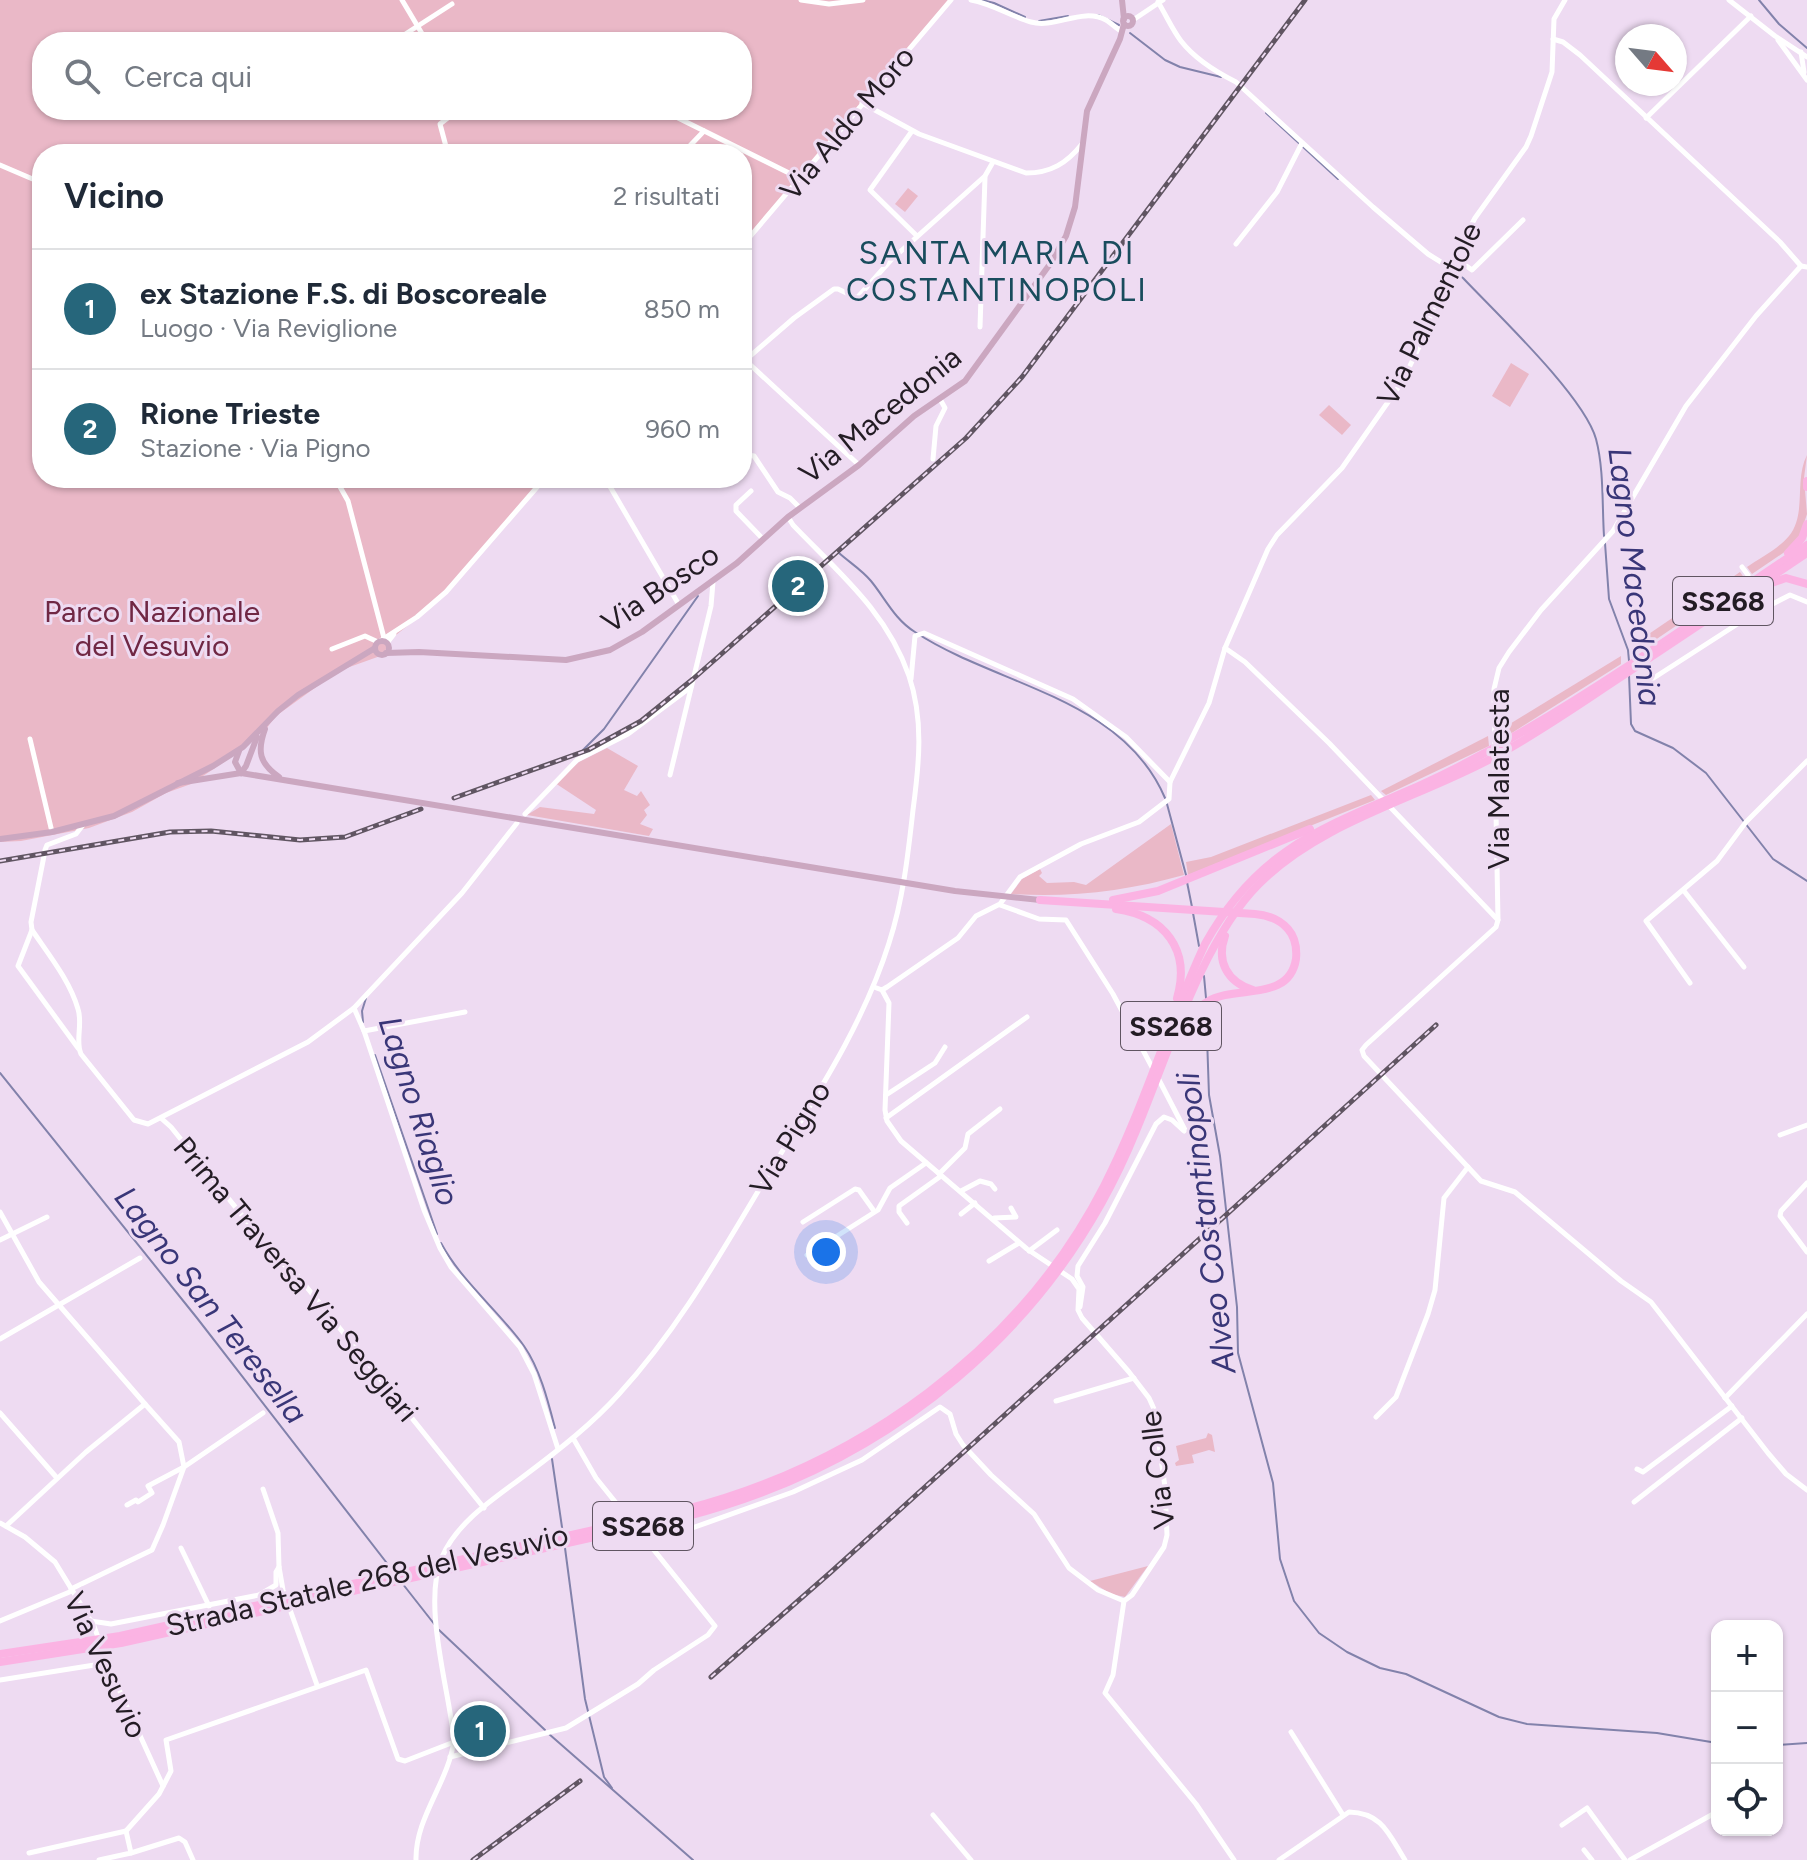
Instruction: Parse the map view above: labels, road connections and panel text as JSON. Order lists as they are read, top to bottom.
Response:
{
  "streets": {
    "highway": ["SS268", "Strada Statale 268 del Vesuvio"],
    "main road": ["Via Macedonia", "Via Bosco"],
    "street": [
      "Via Aldo Moro",
      "Via Palmentole",
      "Via Malatesta",
      "Via Pigno",
      "Prima Traversa Via Seggiari",
      "Via Colle",
      "Via Vesuvio"
    ]
  },
  "crossings": [
    ["Via Palmentole", "Via Malatesta"],
    ["Via Palmentole", "Via Pigno"],
    ["Via Macedonia", "Via Bosco"],
    ["Via Macedonia", "Via Pigno"],
    ["Via Bosco", "Via Pigno"],
    ["SS268", "Strada Statale 268 del Vesuvio"],
    ["Via Pigno", "Prima Traversa Via Seggiari"]
  ],
  "districts": ["SANTA MARIA DI COSTANTINOPOLI"],
  "water": [
    "Lagno Macedonia",
    "Lagno Riaglio",
    "Alveo Costantinopoli",
    "Lagno San Teresella"
  ],
  "parks": ["Parco Nazionale del Vesuvio"],
  "north": "bottom right",
  "page": {
    "search": "Cerca qui",
    "heading": ["Vicino", "2 risultati"],
    "list": [
      {
        "mark": "1",
        "name": "ex Stazione F.S. di Boscoreale",
        "note": "Luogo · Via Reviglione",
        "value": "850 m"
      },
      {
        "mark": "2",
        "name": "Rione Trieste",
        "note": "Stazione · Via Pigno",
        "value": "960 m"
      }
    ],
    "pins": ["2", "1"],
    "map_buttons": ["+", "−"]
  }
}
